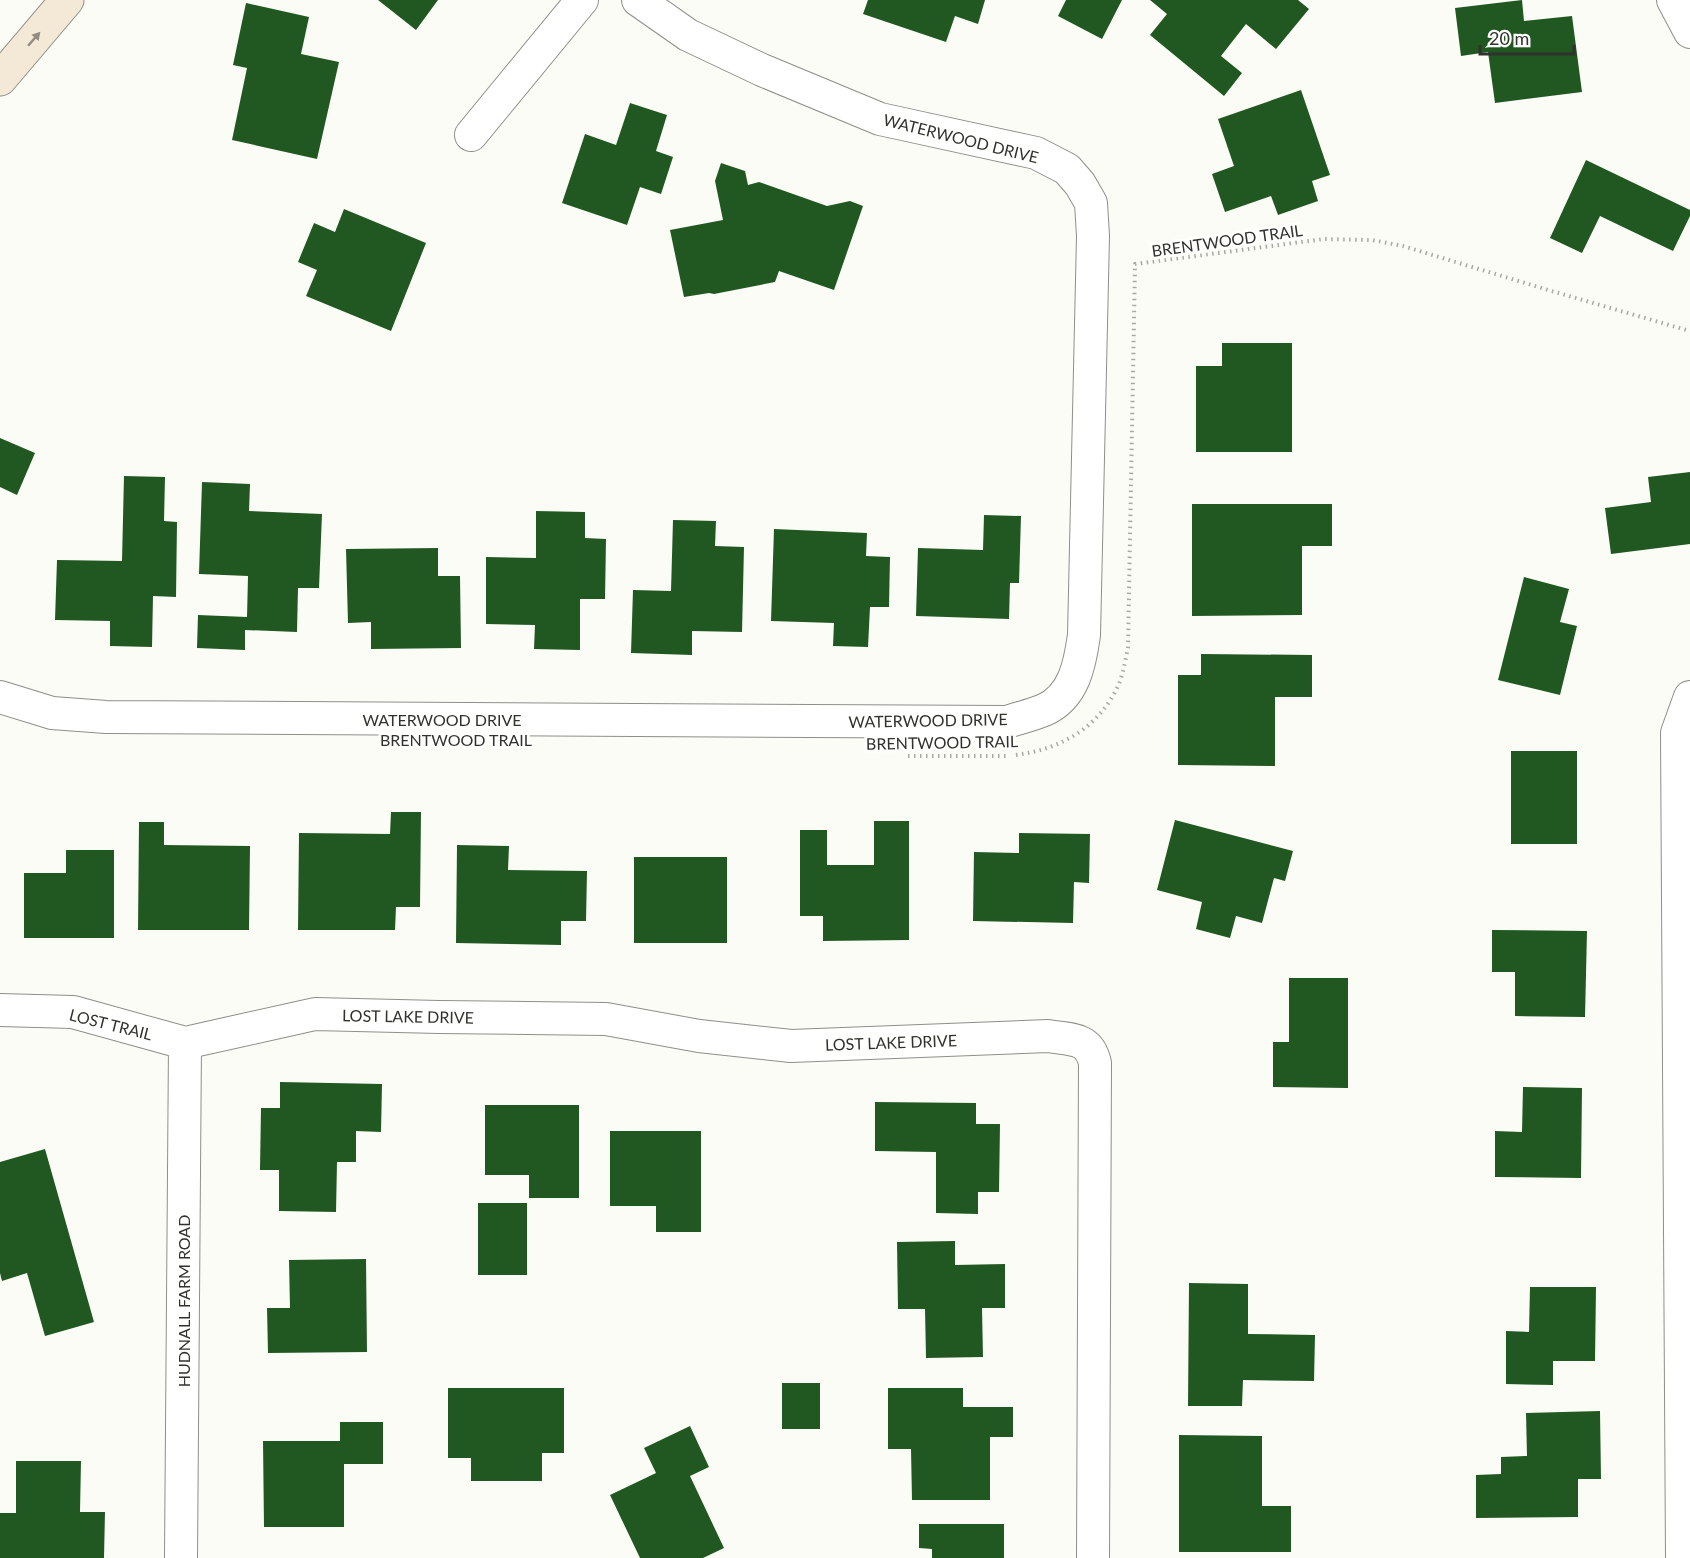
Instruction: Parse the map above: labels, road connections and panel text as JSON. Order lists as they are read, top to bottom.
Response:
{
  "streets": {
    "street": [
      "WATERWOOD DRIVE",
      "LOST LAKE DRIVE",
      "LOST TRAIL",
      "HUDNALL FARM ROAD"
    ],
    "path": ["BRENTWOOD TRAIL"]
  },
  "crossings": [
    ["LOST LAKE DRIVE", "LOST TRAIL"],
    ["LOST LAKE DRIVE", "HUDNALL FARM ROAD"],
    ["LOST TRAIL", "HUDNALL FARM ROAD"]
  ],
  "scale_bar": "20 m"
}
